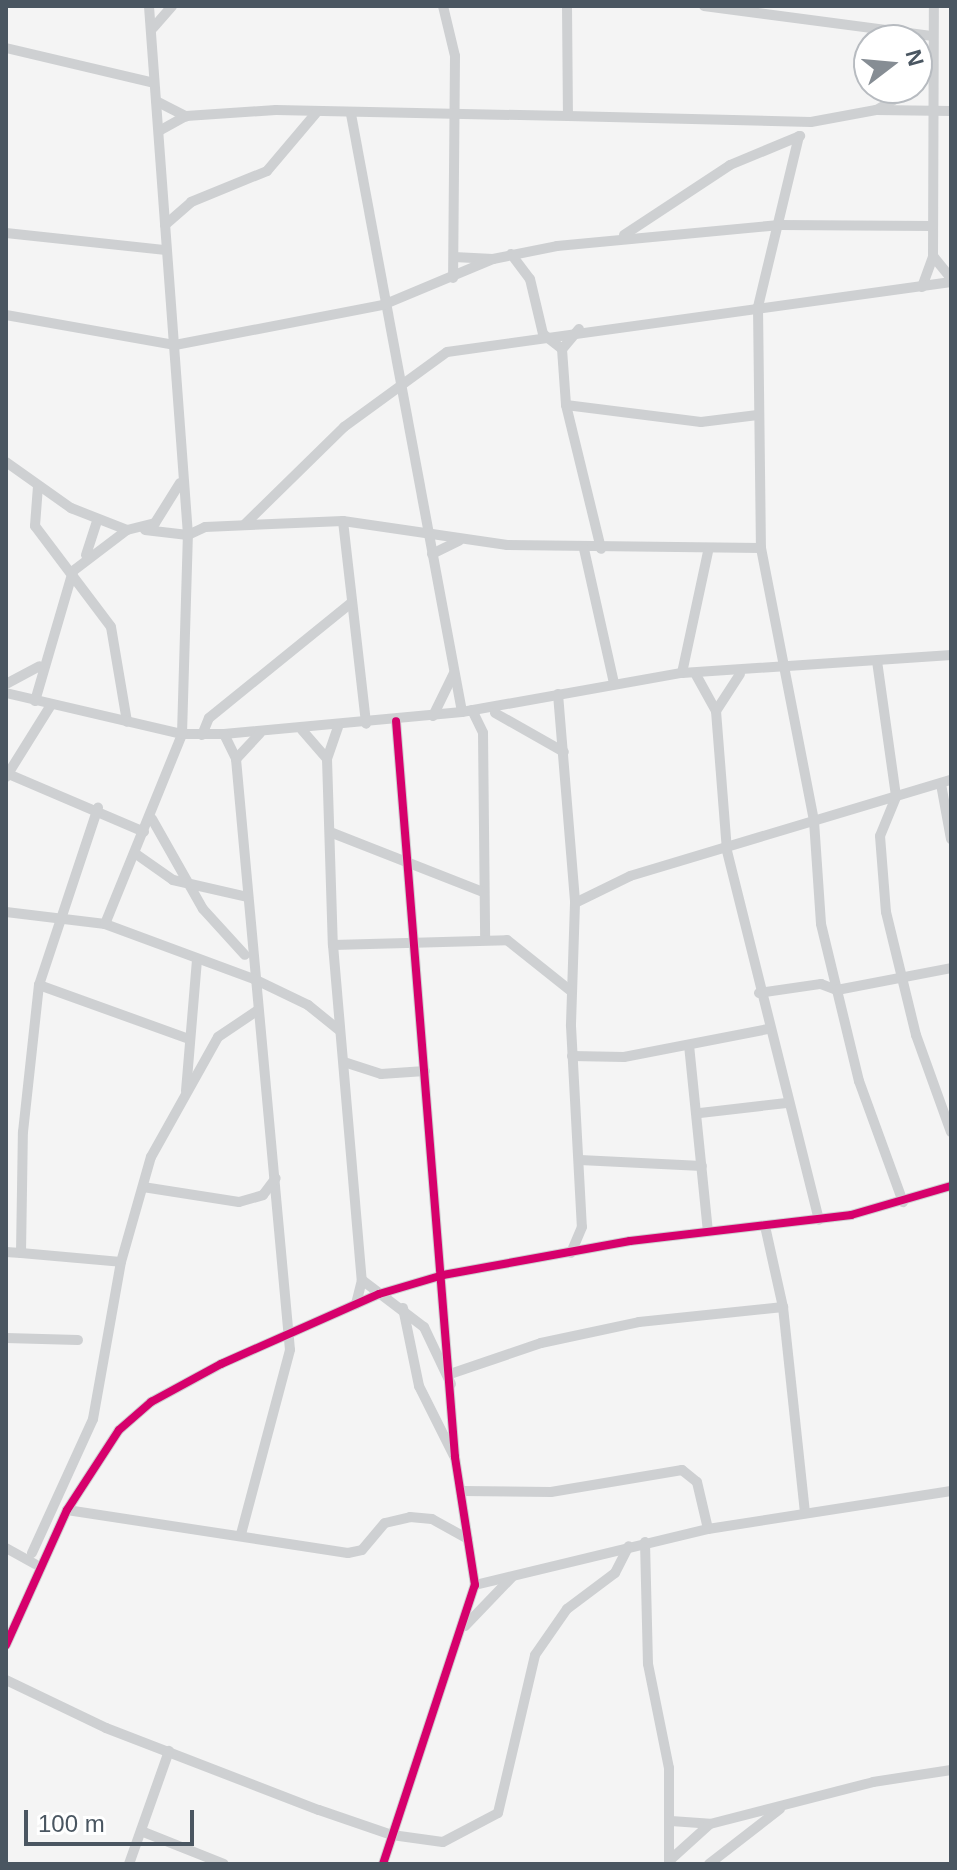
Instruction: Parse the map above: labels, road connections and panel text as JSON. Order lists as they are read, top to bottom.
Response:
{
  "scale_bar": "100 m",
  "north": "right"
}
